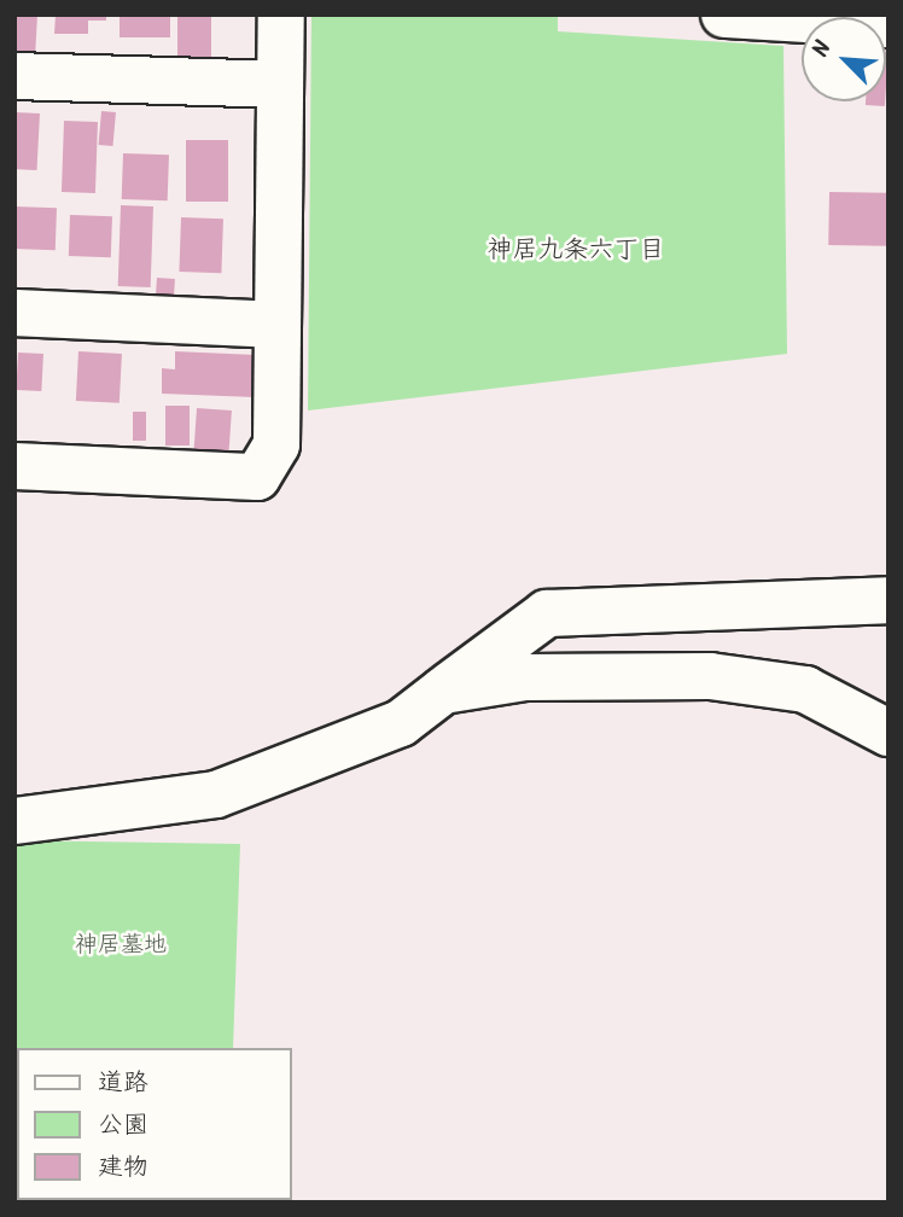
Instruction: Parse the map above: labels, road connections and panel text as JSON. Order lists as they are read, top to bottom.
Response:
{
  "districts": ["神居九条六丁目"],
  "parks": ["神居墓地"],
  "legend": ["道路", "公園", "建物"],
  "north": "top left"
}
